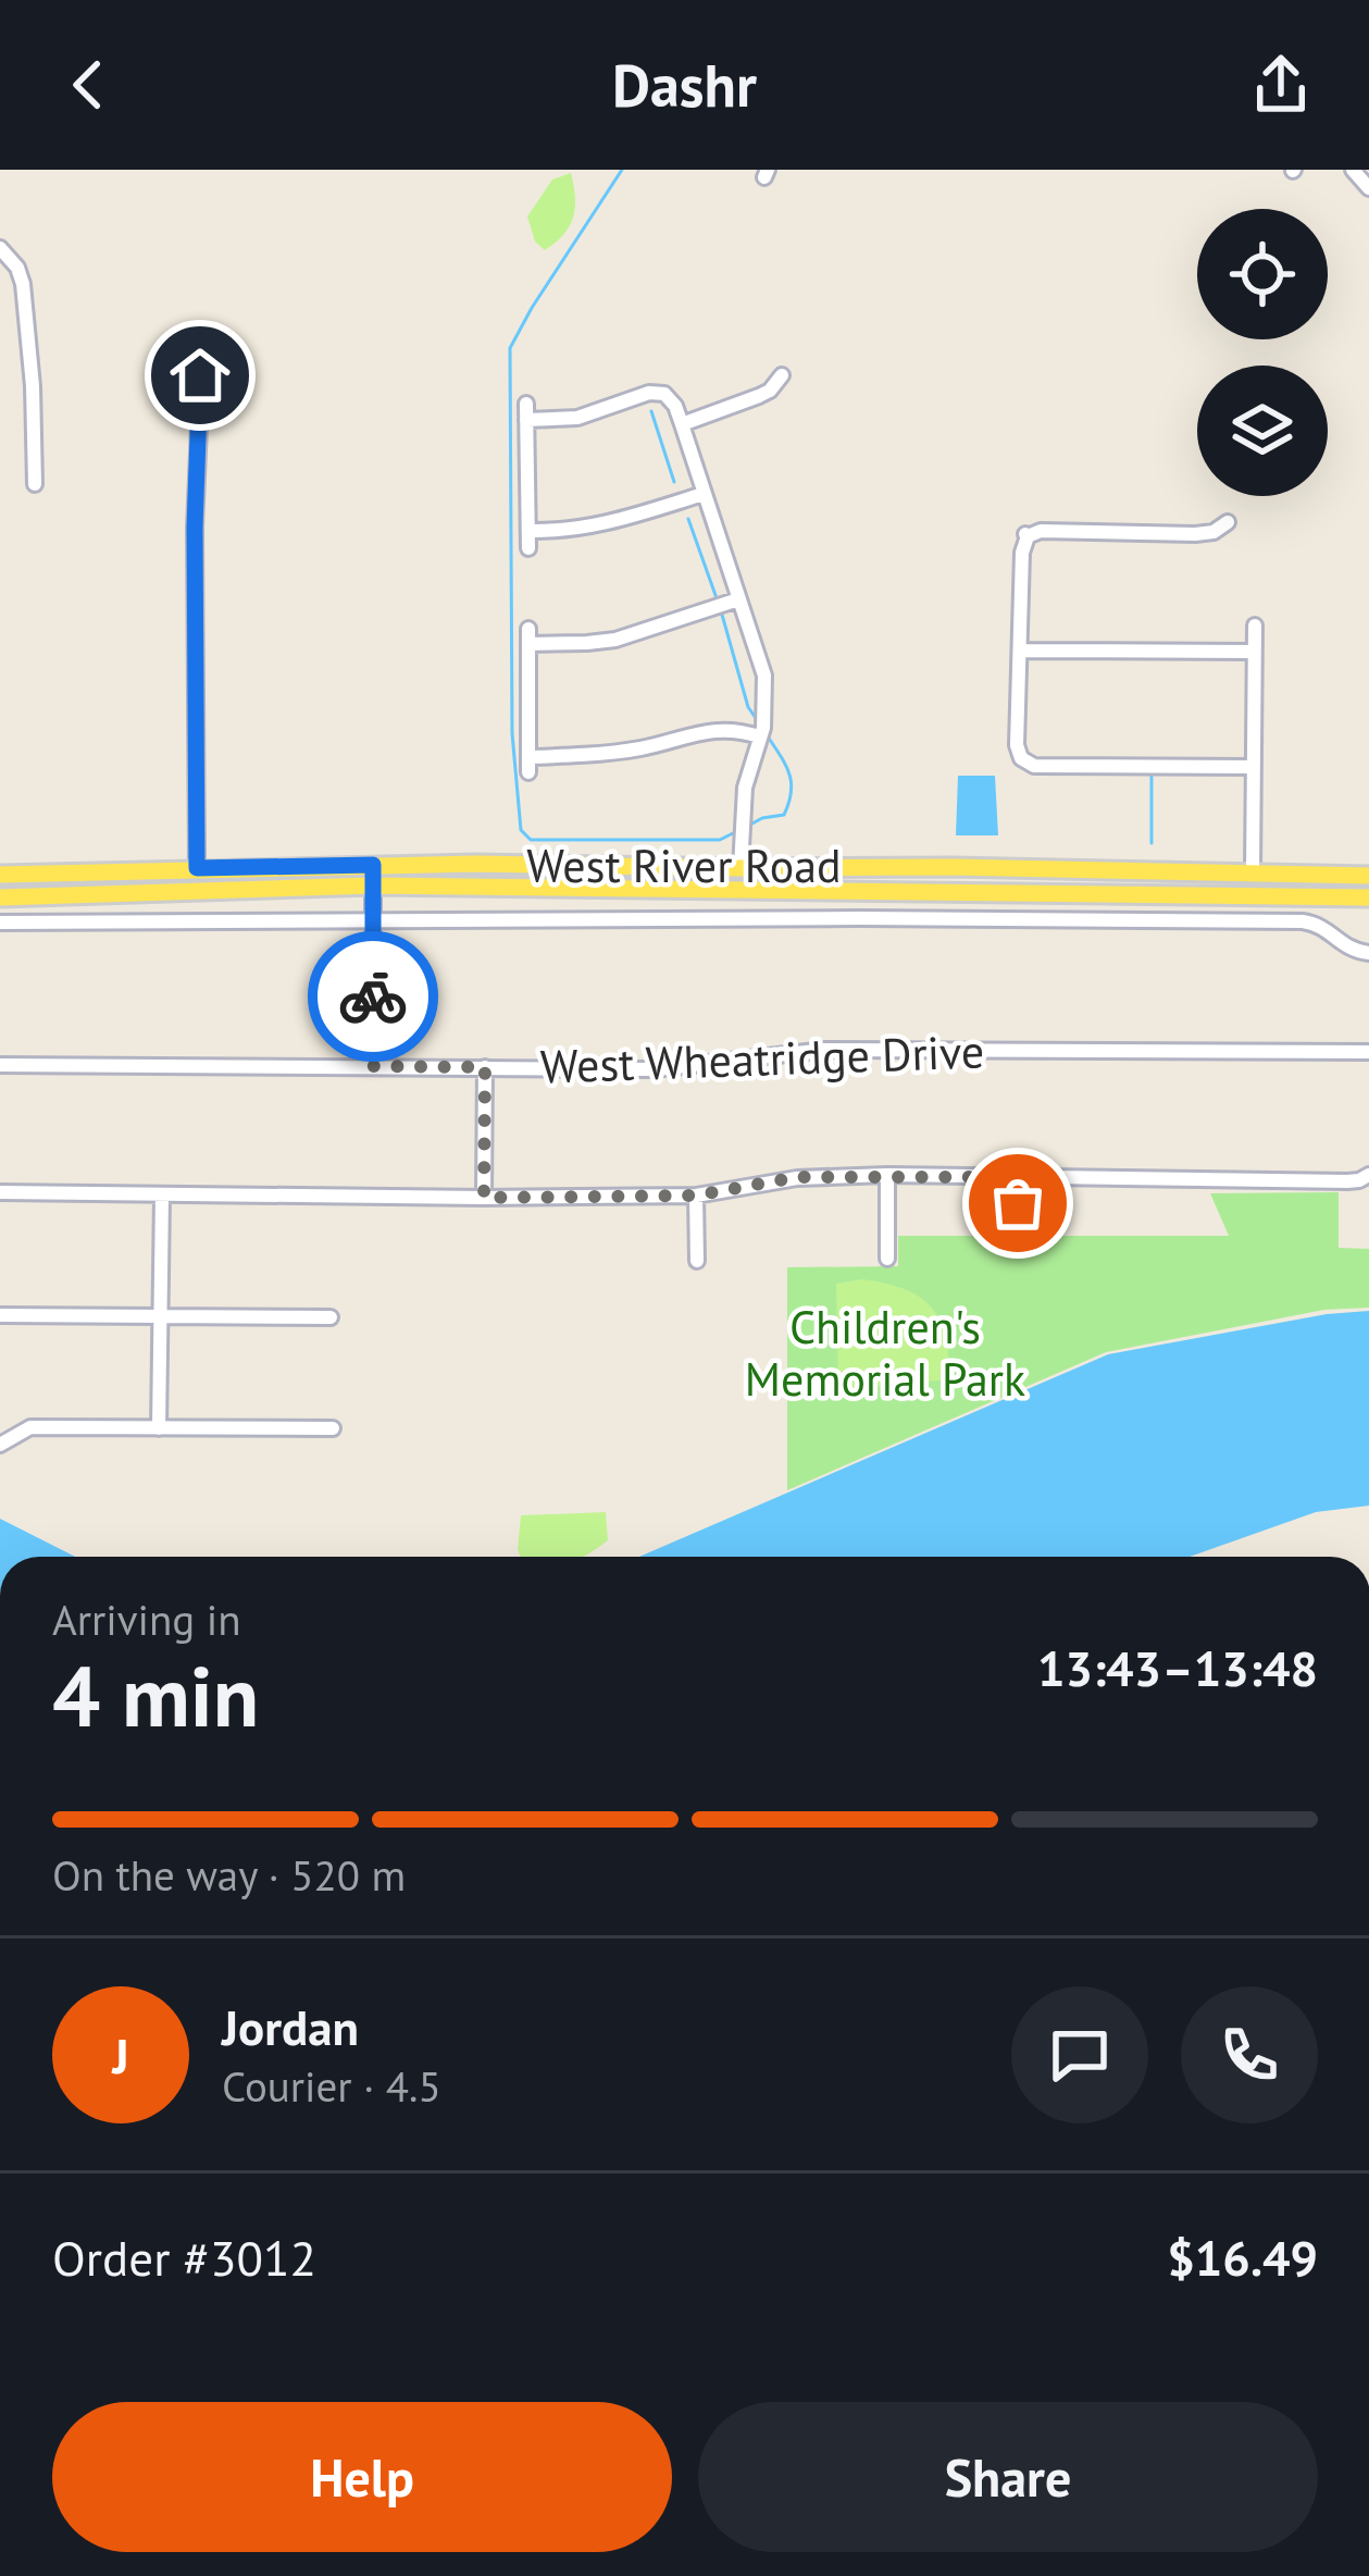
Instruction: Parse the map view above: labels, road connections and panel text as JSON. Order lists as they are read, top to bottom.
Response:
{
  "streets": {
    "main road": ["West River Road"],
    "street": ["West Wheatridge Drive"]
  },
  "parks": ["Children's Memorial Park"],
  "page": {
    "header": "Dashr",
    "heading": ["4 min", "Arriving in", "13:43–13:48"],
    "panel": [
      "Jordan",
      "Courier · 4.5",
      "Order #3012",
      "$16.49"
    ],
    "bar": "On the way · 520 m",
    "round": "J",
    "buttons": ["Help", "Share"]
  }
}
